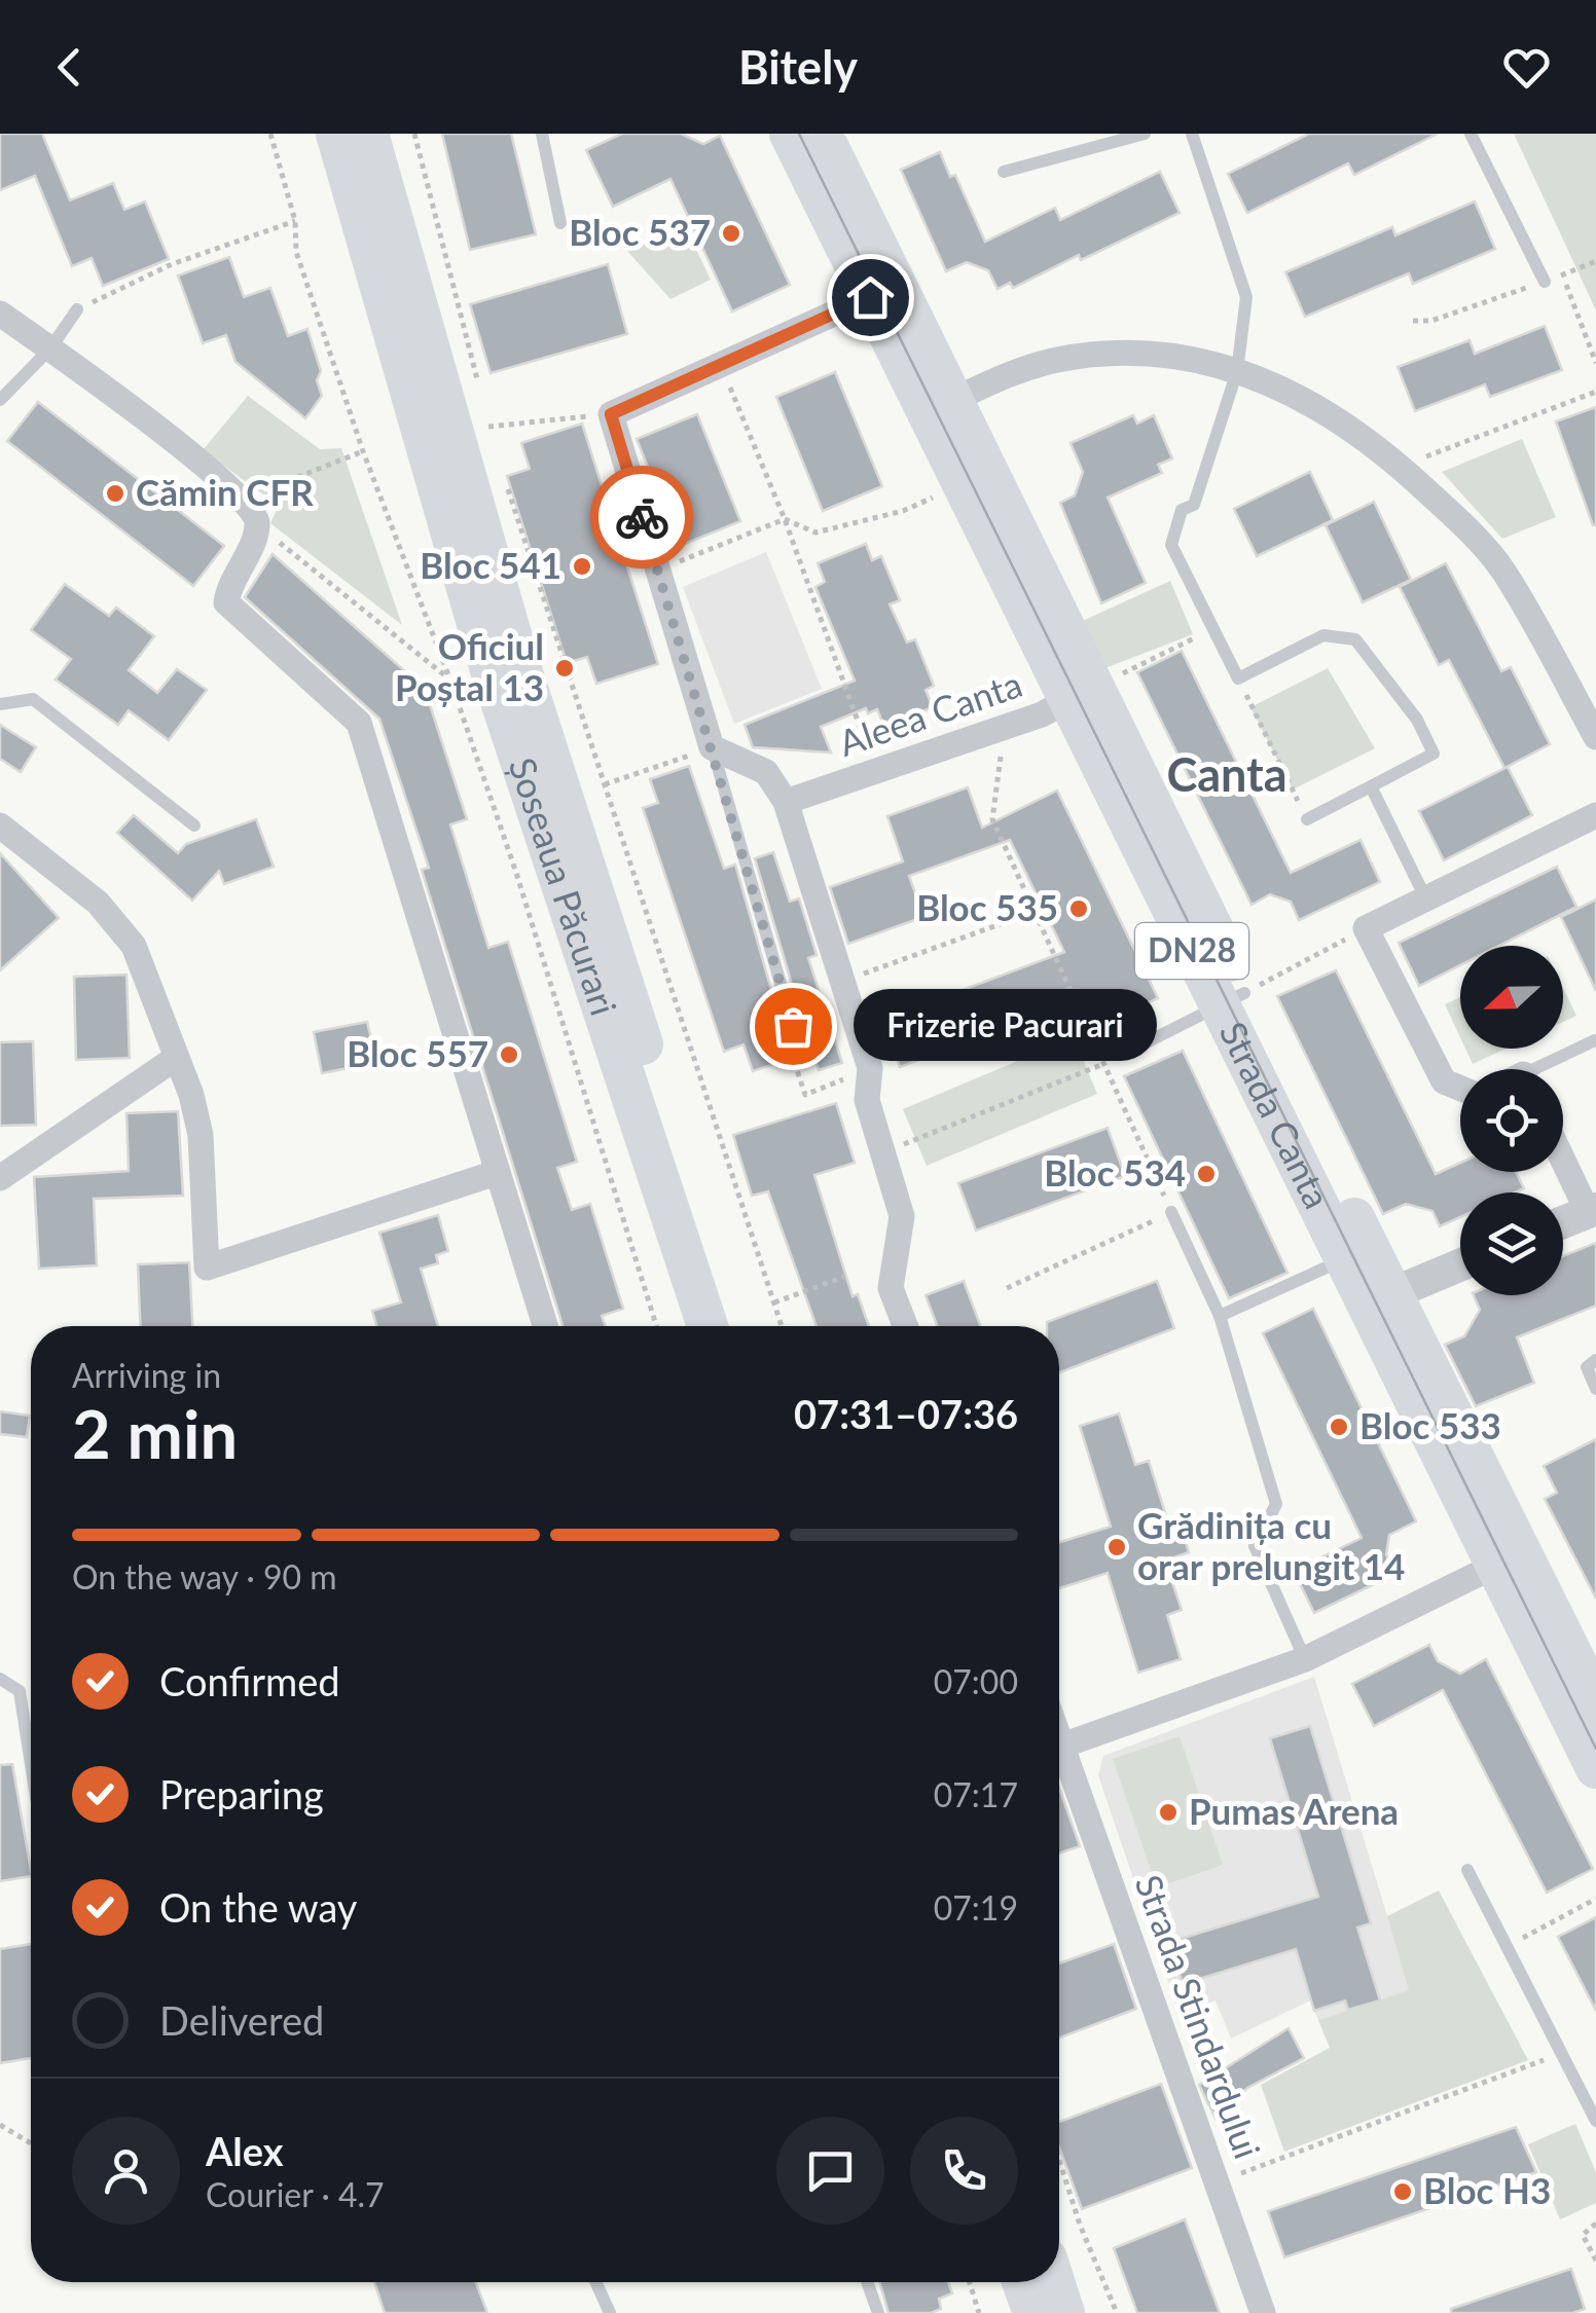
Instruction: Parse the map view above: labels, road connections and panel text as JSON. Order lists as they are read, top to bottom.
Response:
{
  "streets": {
    "main road": ["Șoseaua Păcurari", "DN28", "Strada Canta"],
    "street": ["Aleea Canta", "Strada Stindardului"]
  },
  "crossings": [
    ["Aleea Canta", "Strada Canta"]
  ],
  "districts": ["Canta"],
  "places": [
    "Bloc 537",
    "Cămin CFR",
    "Bloc 541",
    "Oficiul Poștal 13",
    "Bloc 535",
    "Frizerie Pacurari",
    "Bloc 557",
    "Bloc 534",
    "Bloc 533",
    "Grădinița cu orar prelungit 14",
    "Pumas Arena",
    "Bloc H3"
  ],
  "north": "left",
  "page": {
    "header": "Bitely",
    "bubble": "Frizerie Pacurari",
    "heading": ["2 min", "Arriving in", "07:31–07:36"],
    "panel": ["Alex", "Courier · 4.7"],
    "bar": "On the way · 90 m",
    "list": [
      ["Confirmed", "07:00"],
      ["Preparing", "07:17"],
      ["On the way", "07:19"],
      "Delivered"
    ]
  }
}
